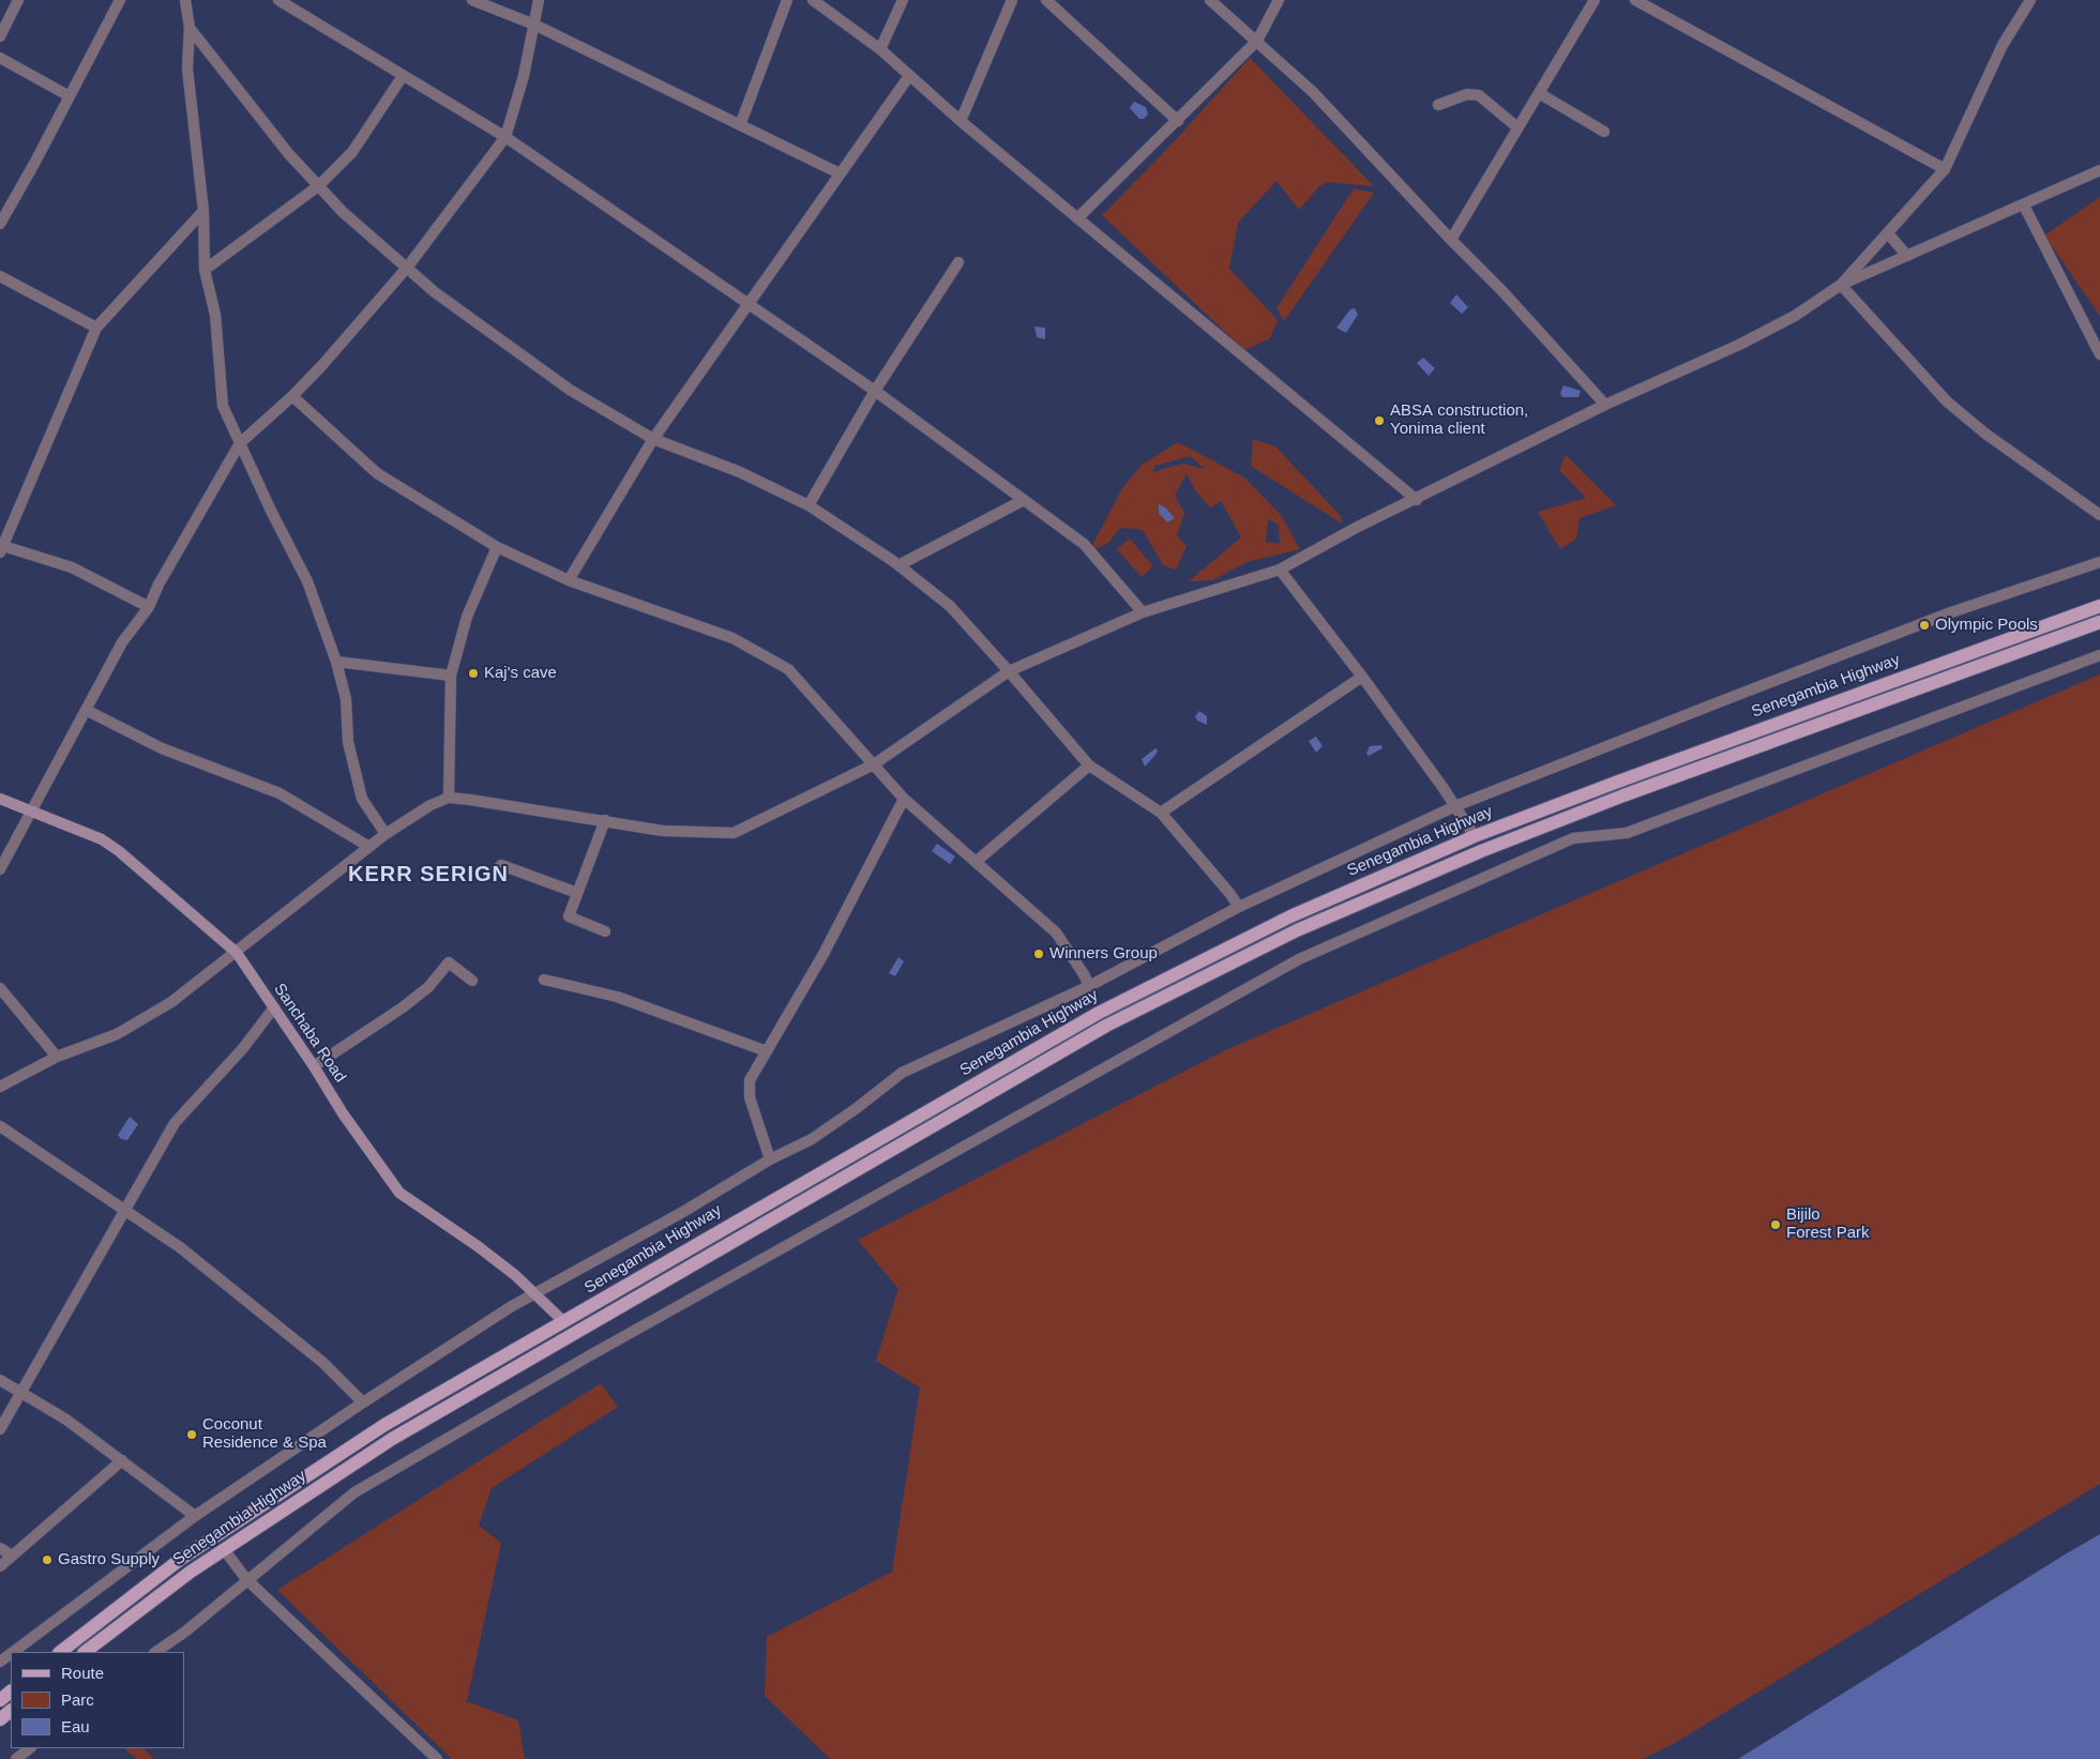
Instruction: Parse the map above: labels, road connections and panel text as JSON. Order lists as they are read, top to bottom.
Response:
{
  "streets": {
    "main road": ["Senegambia Highway"],
    "street": ["Sanchaba Road"]
  },
  "crossings": [
    ["Senegambia Highway", "Sanchaba Road"]
  ],
  "districts": ["KERR SERIGN"],
  "places": [
    "ABSA construction, Yonima client",
    "Olympic Pools",
    "Kaj's cave",
    "Winners Group",
    "Bijilo Forest Park",
    "Coconut Residence & Spa",
    "Gastro Supply"
  ],
  "legend": ["Route", "Parc", "Eau"]
}
